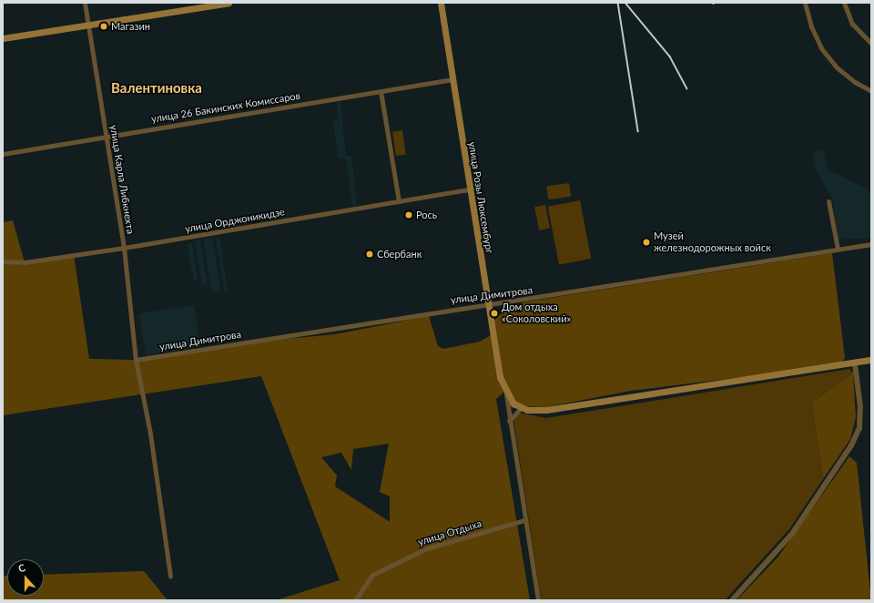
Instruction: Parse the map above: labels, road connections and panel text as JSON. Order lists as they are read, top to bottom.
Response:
{
  "streets": {
    "main road": ["улица Розы Люксембург"],
    "street": [
      "улица 26 Бакинских Комиссаров",
      "улица Карла Либкнехта",
      "улица Орджоникидзе",
      "улица Димитрова",
      "улица Отдыха"
    ]
  },
  "crossings": [
    ["улица 26 Бакинских Комиссаров", "улица Карла Либкнехта"],
    ["улица 26 Бакинских Комиссаров", "улица Розы Люксембург"],
    ["улица Карла Либкнехта", "улица Орджоникидзе"],
    ["улица Карла Либкнехта", "улица Димитрова"],
    ["улица Розы Люксембург", "улица Орджоникидзе"],
    ["улица Розы Люксембург", "улица Димитрова"]
  ],
  "districts": ["Валентиновка"],
  "places": [
    "Магазин",
    "Рось",
    "Музей железнодорожных войск",
    "Сбербанк",
    "Дом отдыха «Соколовский»"
  ],
  "north": "top"
}
